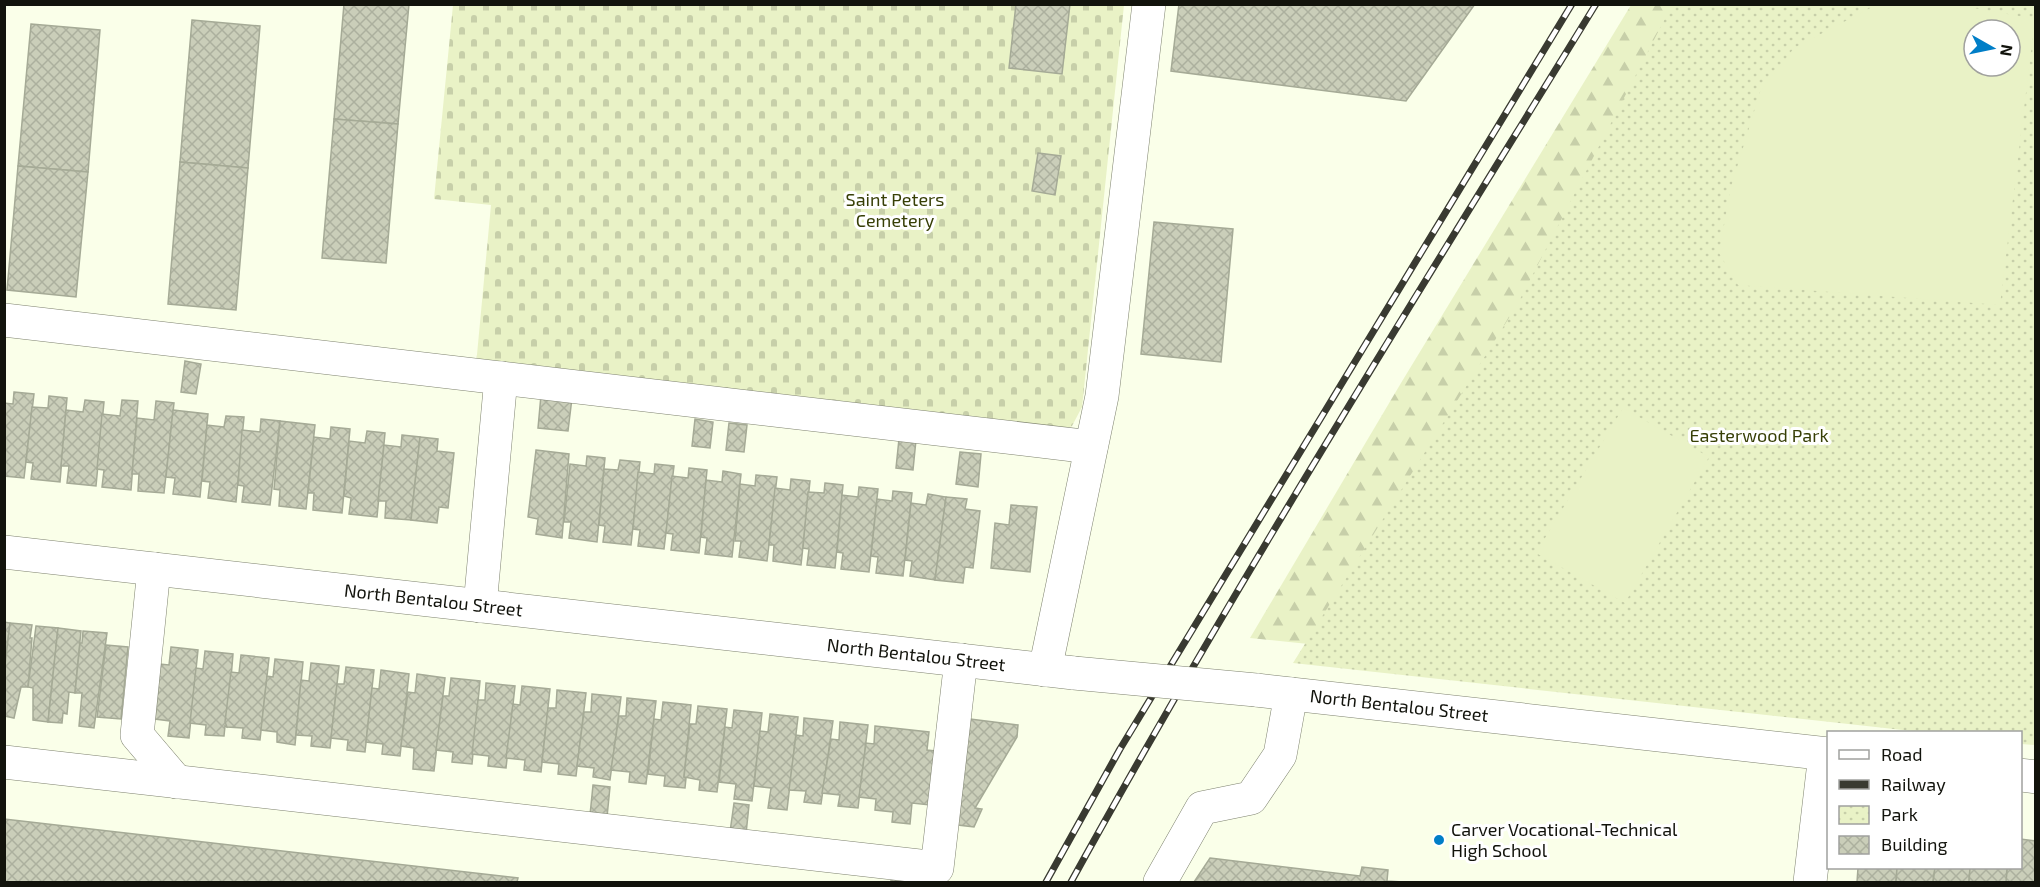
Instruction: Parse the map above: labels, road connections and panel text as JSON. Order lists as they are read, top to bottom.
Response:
{
  "streets": {
    "street": ["North Bentalou Street"]
  },
  "parks": ["Saint Peters Cemetery", "Easterwood Park"],
  "places": ["Carver Vocational-Technical High School"],
  "legend": [
    "Road",
    "Railway",
    "Park",
    "Building"
  ],
  "north": "right"
}
